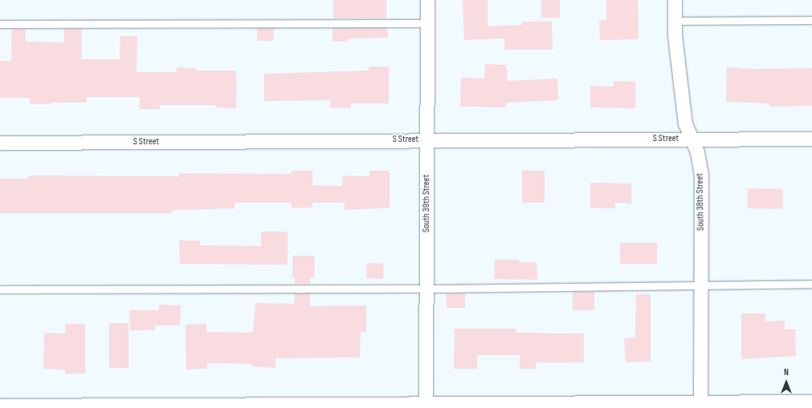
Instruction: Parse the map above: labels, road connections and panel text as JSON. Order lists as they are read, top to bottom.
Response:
{
  "streets": {
    "street": ["S Street", "South 38th Street", "South 39th Street"]
  },
  "crossings": [
    ["S Street", "South 38th Street"],
    ["S Street", "South 39th Street"]
  ],
  "north": "top"
}
